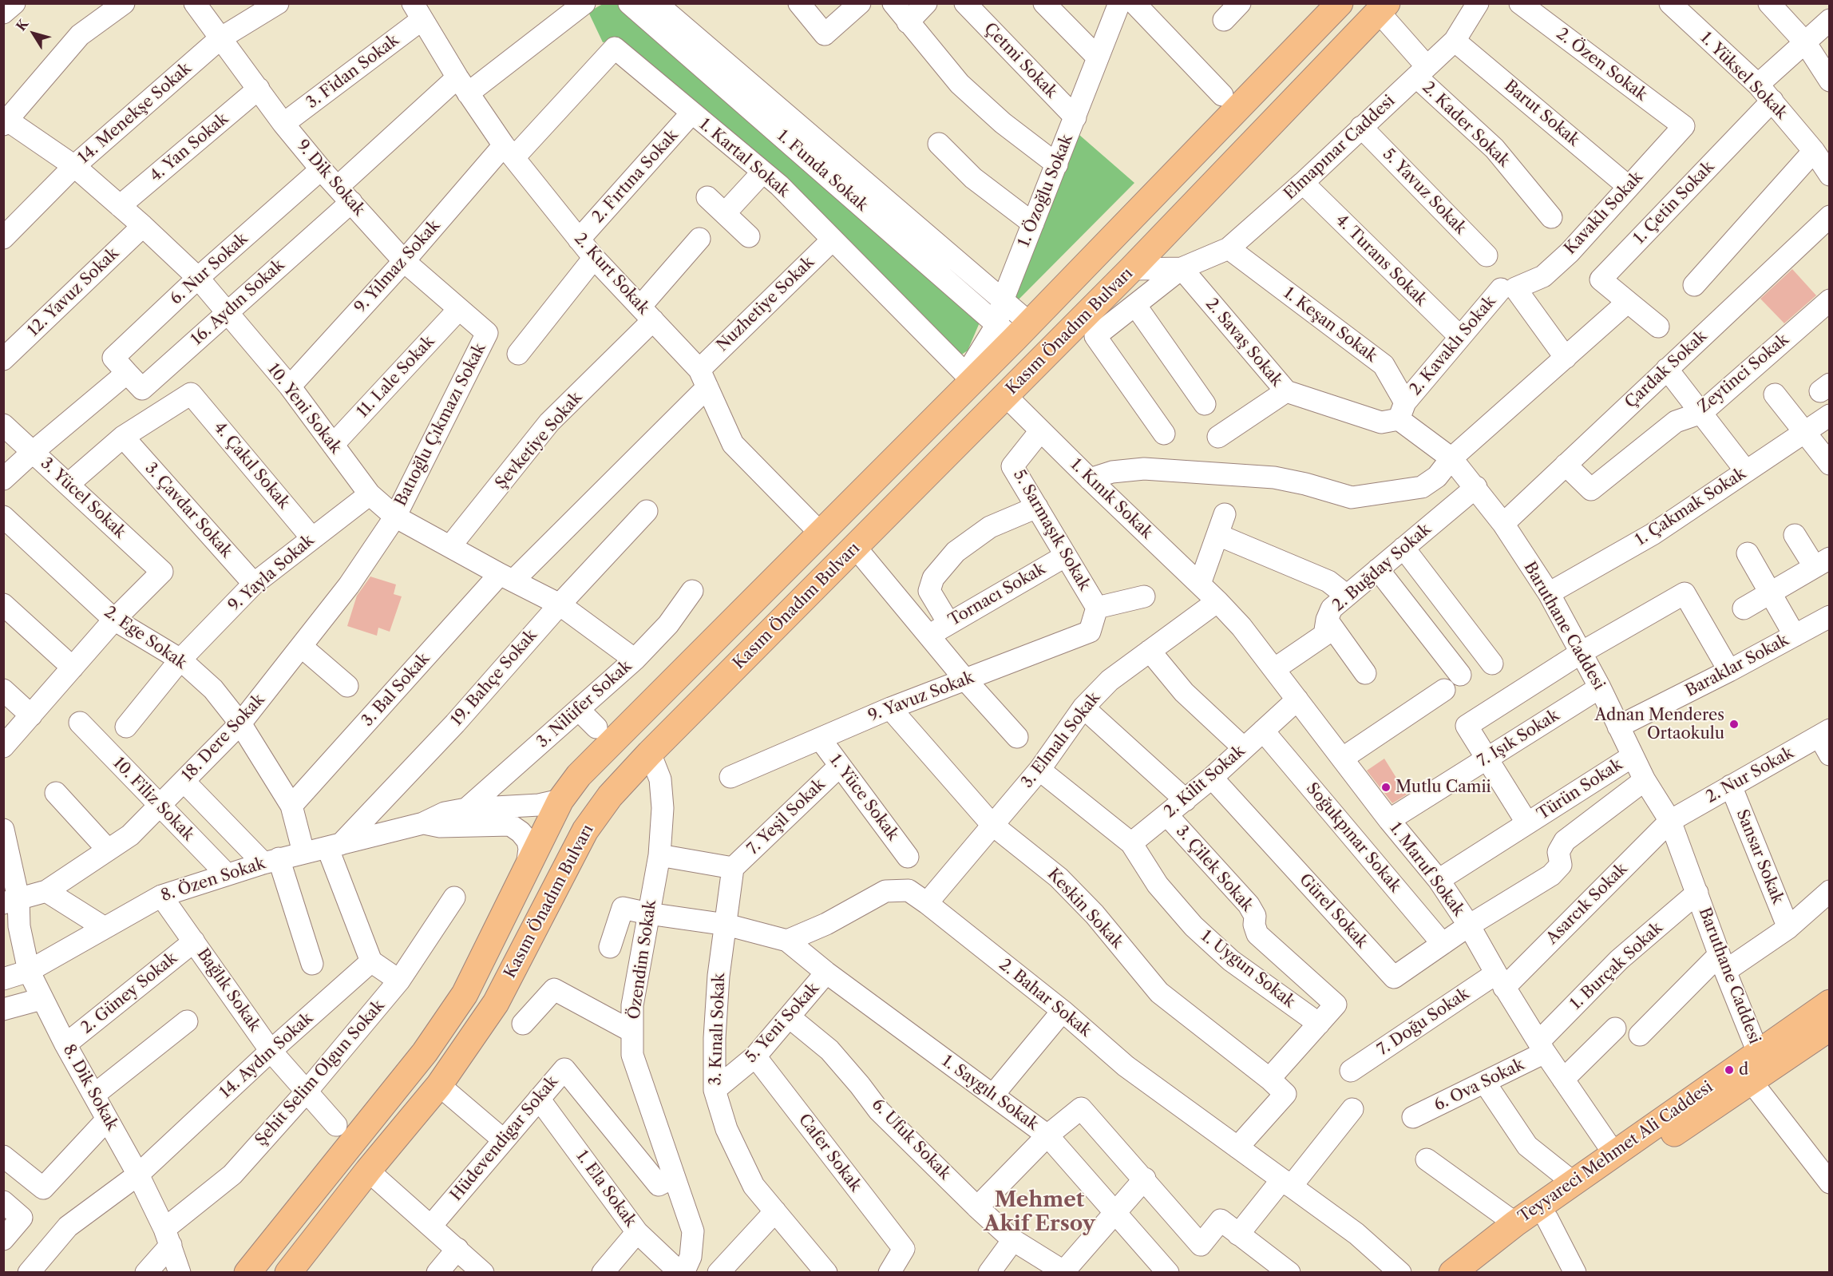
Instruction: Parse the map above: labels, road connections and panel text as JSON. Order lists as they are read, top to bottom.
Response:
{
  "streets": {
    "main road": ["Kasım Önadım Bulvarı", "Teyyareci Mehmet Ali Caddesi"],
    "street": [
      "Çetmi Sokak",
      "2. Özen Sokak",
      "3. Fidan Sokak",
      "1. Yüksel Sokak",
      "14. Menekşe Sokak",
      "Barut Sokak",
      "2. Kader Sokak",
      "4. Yan Sokak",
      "Elmapınar Caddesi",
      "1. Kartal Sokak",
      "1. Funda Sokak",
      "2. Fırtına Sokak",
      "9. Dik Sokak",
      "1. Özoğlu Sokak",
      "5. Yavuz Sokak",
      "1. Çetin Sokak",
      "Kavaklı Sokak",
      "4. Turans Sokak",
      "9. Yılmaz Sokak",
      "6. Nur Sokak",
      "2. Kurt Sokak",
      "12. Yavuz Sokak",
      "16. Aydın Sokak",
      "Nuzhetiye Sokak",
      "1. Keşan Sokak",
      "2. Savaş Sokak",
      "2. Kavaklı Sokak",
      "Çardak Sokak",
      "Zeytinci Sokak",
      "11. Lale Sokak",
      "10. Yeni Sokak",
      "Batıoğlu Çıkmazı Sokak",
      "Şevketiye Sokak",
      "4. Çakıl Sokak",
      "3. Yücel Sokak",
      "1. Kınık Sokak",
      "1. Çakmak Sokak",
      "3. Çavdar Sokak",
      "5. Sarmaşık Sokak",
      "2. Buğday Sokak",
      "9. Yayla Sokak",
      "Tornacı Sokak",
      "Baruthane Caddesi",
      "2. Ege Sokak",
      "Baraklar Sokak",
      "19. Bahçe Sokak",
      "3. Bal Sokak",
      "9. Yavuz Sokak",
      "3. Nilüfer Sokak",
      "18. Dere Sokak",
      "7. Işık Sokak",
      "3. Elmalı Sokak",
      "2. Nur Sokak",
      "2. Kilit Sokak",
      "Türün Sokak",
      "1. Yüce Sokak",
      "10. Filiz Sokak",
      "7. Yeşil Sokak",
      "Soğukpınar Sokak",
      "Sansar Sokak",
      "3. Çilek Sokak",
      "1. Maruf Sokak",
      "8. Özen Sokak",
      "Asarcık Sokak",
      "Keskin Sokak",
      "Gürel Sokak",
      "Özendim Sokak",
      "1. Burçak Sokak",
      "1. Uygun Sokak",
      "Bağlık Sokak",
      "2. Güney Sokak",
      "2. Bahar Sokak",
      "7. Doğu Sokak",
      "5. Yeni Sokak",
      "3. Kınalı Sokak",
      "14. Aydın Sokak",
      "Şehit Selim Olgun Sokak",
      "6. Ova Sokak",
      "8. Dik Sokak",
      "1. Saygılı Sokak",
      "Hüdevendigar Sokak",
      "6. Ufuk Sokak",
      "Cafer Sokak",
      "1. Ela Sokak"
    ]
  },
  "crossings": [
    ["Çetmi Sokak", "1. Özoğlu Sokak"],
    ["2. Özen Sokak", "Kavaklı Sokak"],
    ["3. Fidan Sokak", "9. Dik Sokak"],
    ["3. Fidan Sokak", "2. Kurt Sokak"],
    ["1. Yüksel Sokak", "1. Çetin Sokak"],
    ["14. Menekşe Sokak", "9. Dik Sokak"],
    ["14. Menekşe Sokak", "10. Yeni Sokak"],
    ["Barut Sokak", "Elmapınar Caddesi"],
    ["Barut Sokak", "Kavaklı Sokak"],
    ["2. Kader Sokak", "Elmapınar Caddesi"],
    ["2. Kader Sokak", "Kasım Önadım Bulvarı"],
    ["4. Yan Sokak", "9. Dik Sokak"],
    ["4. Yan Sokak", "10. Yeni Sokak"],
    ["Elmapınar Caddesi", "5. Yavuz Sokak"],
    ["Elmapınar Caddesi", "4. Turans Sokak"],
    ["Elmapınar Caddesi", "1. Keşan Sokak"],
    ["Elmapınar Caddesi", "Kasım Önadım Bulvarı"],
    ["Elmapınar Caddesi", "2. Savaş Sokak"],
    ["1. Kartal Sokak", "2. Fırtına Sokak"],
    ["1. Kartal Sokak", "9. Yılmaz Sokak"],
    ["1. Kartal Sokak", "2. Kurt Sokak"],
    ["1. Kartal Sokak", "Nuzhetiye Sokak"],
    ["1. Kartal Sokak", "Kasım Önadım Bulvarı"],
    ["1. Funda Sokak", "1. Özoğlu Sokak"],
    ["1. Funda Sokak", "Kasım Önadım Bulvarı"],
    ["2. Fırtına Sokak", "2. Kurt Sokak"],
    ["9. Dik Sokak", "9. Yılmaz Sokak"],
    ["9. Dik Sokak", "6. Nur Sokak"],
    ["9. Dik Sokak", "16. Aydın Sokak"],
    ["9. Dik Sokak", "11. Lale Sokak"],
    ["9. Dik Sokak", "Batıoğlu Çıkmazı Sokak"],
    ["1. Özoğlu Sokak", "Kasım Önadım Bulvarı"],
    ["Kavaklı Sokak", "2. Kavaklı Sokak"],
    ["4. Turans Sokak", "2. Kavaklı Sokak"],
    ["9. Yılmaz Sokak", "2. Kurt Sokak"],
    ["9. Yılmaz Sokak", "10. Yeni Sokak"],
    ["6. Nur Sokak", "16. Aydın Sokak"],
    ["6. Nur Sokak", "10. Yeni Sokak"],
    ["2. Kurt Sokak", "16. Aydın Sokak"],
    ["2. Kurt Sokak", "Nuzhetiye Sokak"],
    ["2. Kurt Sokak", "Kasım Önadım Bulvarı"],
    ["2. Kurt Sokak", "Şevketiye Sokak"],
    ["2. Kurt Sokak", "3. Bal Sokak"],
    ["12. Yavuz Sokak", "10. Yeni Sokak"],
    ["16. Aydın Sokak", "10. Yeni Sokak"],
    ["Nuzhetiye Sokak", "3. Bal Sokak"],
    ["1. Keşan Sokak", "2. Savaş Sokak"],
    ["1. Keşan Sokak", "2. Kavaklı Sokak"],
    ["1. Keşan Sokak", "Baruthane Caddesi"],
    ["Kasım Önadım Bulvarı", "1. Kınık Sokak"],
    ["Kasım Önadım Bulvarı", "8. Özen Sokak"],
    ["Kasım Önadım Bulvarı", "Özendim Sokak"],
    ["2. Savaş Sokak", "2. Kavaklı Sokak"],
    ["2. Savaş Sokak", "Baruthane Caddesi"],
    ["2. Kavaklı Sokak", "Baruthane Caddesi"],
    ["Çardak Sokak", "Zeytinci Sokak"],
    ["Çardak Sokak", "Baruthane Caddesi"],
    ["11. Lale Sokak", "10. Yeni Sokak"],
    ["10. Yeni Sokak", "Batıoğlu Çıkmazı Sokak"],
    ["10. Yeni Sokak", "Şevketiye Sokak"],
    ["10. Yeni Sokak", "9. Yayla Sokak"],
    ["10. Yeni Sokak", "19. Bahçe Sokak"],
    ["10. Yeni Sokak", "3. Bal Sokak"],
    ["10. Yeni Sokak", "3. Nilüfer Sokak"],
    ["10. Yeni Sokak", "18. Dere Sokak"],
    ["Batıoğlu Çıkmazı Sokak", "18. Dere Sokak"],
    ["4. Çakıl Sokak", "3. Çavdar Sokak"],
    ["4. Çakıl Sokak", "9. Yayla Sokak"],
    ["3. Yücel Sokak", "2. Ege Sokak"],
    ["1. Kınık Sokak", "5. Sarmaşık Sokak"],
    ["1. Kınık Sokak", "3. Elmalı Sokak"],
    ["1. Kınık Sokak", "1. Maruf Sokak"],
    ["1. Çakmak Sokak", "Baruthane Caddesi"],
    ["3. Çavdar Sokak", "9. Yayla Sokak"],
    ["5. Sarmaşık Sokak", "Tornacı Sokak"],
    ["5. Sarmaşık Sokak", "9. Yavuz Sokak"],
    ["2. Buğday Sokak", "Baruthane Caddesi"],
    ["2. Buğday Sokak", "1. Maruf Sokak"],
    ["9. Yayla Sokak", "2. Ege Sokak"],
    ["Baruthane Caddesi", "Baraklar Sokak"],
    ["Baruthane Caddesi", "7. Işık Sokak"],
    ["Baruthane Caddesi", "2. Nur Sokak"],
    ["Baruthane Caddesi", "Türün Sokak"],
    ["Baruthane Caddesi", "Asarcık Sokak"],
    ["Baruthane Caddesi", "Gürel Sokak"],
    ["Baruthane Caddesi", "1. Burçak Sokak"],
    ["Baruthane Caddesi", "Teyyareci Mehmet Ali Caddesi"],
    ["2. Ege Sokak", "3. Bal Sokak"],
    ["2. Ege Sokak", "18. Dere Sokak"],
    ["2. Ege Sokak", "8. Özen Sokak"],
    ["19. Bahçe Sokak", "8. Özen Sokak"],
    ["9. Yavuz Sokak", "1. Yüce Sokak"],
    ["9. Yavuz Sokak", "Keskin Sokak"],
    ["3. Nilüfer Sokak", "8. Özen Sokak"],
    ["18. Dere Sokak", "10. Filiz Sokak"],
    ["18. Dere Sokak", "8. Dik Sokak"],
    ["7. Işık Sokak", "Türün Sokak"],
    ["7. Işık Sokak", "1. Maruf Sokak"],
    ["3. Elmalı Sokak", "1. Maruf Sokak"],
    ["3. Elmalı Sokak", "Keskin Sokak"],
    ["3. Elmalı Sokak", "1. Uygun Sokak"],
    ["3. Elmalı Sokak", "2. Bahar Sokak"],
    ["2. Nur Sokak", "Sansar Sokak"],
    ["2. Nur Sokak", "Asarcık Sokak"],
    ["2. Kilit Sokak", "Soğukpınar Sokak"],
    ["2. Kilit Sokak", "3. Çilek Sokak"],
    ["2. Kilit Sokak", "1. Maruf Sokak"],
    ["2. Kilit Sokak", "Gürel Sokak"],
    ["2. Kilit Sokak", "1. Uygun Sokak"],
    ["Türün Sokak", "1. Maruf Sokak"],
    ["1. Yüce Sokak", "7. Yeşil Sokak"],
    ["10. Filiz Sokak", "8. Özen Sokak"],
    ["Soğukpınar Sokak", "Gürel Sokak"],
    ["3. Çilek Sokak", "1. Uygun Sokak"],
    ["1. Maruf Sokak", "Asarcık Sokak"],
    ["1. Maruf Sokak", "Gürel Sokak"],
    ["1. Maruf Sokak", "1. Burçak Sokak"],
    ["1. Maruf Sokak", "7. Doğu Sokak"],
    ["1. Maruf Sokak", "6. Ova Sokak"],
    ["1. Maruf Sokak", "Teyyareci Mehmet Ali Caddesi"],
    ["8. Özen Sokak", "Bağlık Sokak"],
    ["8. Özen Sokak", "8. Dik Sokak"],
    ["Asarcık Sokak", "7. Doğu Sokak"],
    ["Keskin Sokak", "2. Bahar Sokak"],
    ["Özendim Sokak", "Hüdevendigar Sokak"],
    ["Özendim Sokak", "1. Ela Sokak"],
    ["1. Burçak Sokak", "6. Ova Sokak"],
    ["Bağlık Sokak", "2. Güney Sokak"],
    ["Bağlık Sokak", "14. Aydın Sokak"],
    ["Bağlık Sokak", "Şehit Selim Olgun Sokak"],
    ["2. Güney Sokak", "8. Dik Sokak"],
    ["2. Bahar Sokak", "1. Saygılı Sokak"],
    ["5. Yeni Sokak", "3. Kınalı Sokak"],
    ["5. Yeni Sokak", "1. Saygılı Sokak"],
    ["5. Yeni Sokak", "6. Ufuk Sokak"],
    ["5. Yeni Sokak", "Cafer Sokak"],
    ["14. Aydın Sokak", "8. Dik Sokak"],
    ["Şehit Selim Olgun Sokak", "8. Dik Sokak"],
    ["Hüdevendigar Sokak", "1. Ela Sokak"]
  ],
  "districts": ["Mehmet Akif Ersoy"],
  "places": ["Adnan Menderes Ortaokulu", "Mutlu Camii", "d"],
  "north": "top left"
}
